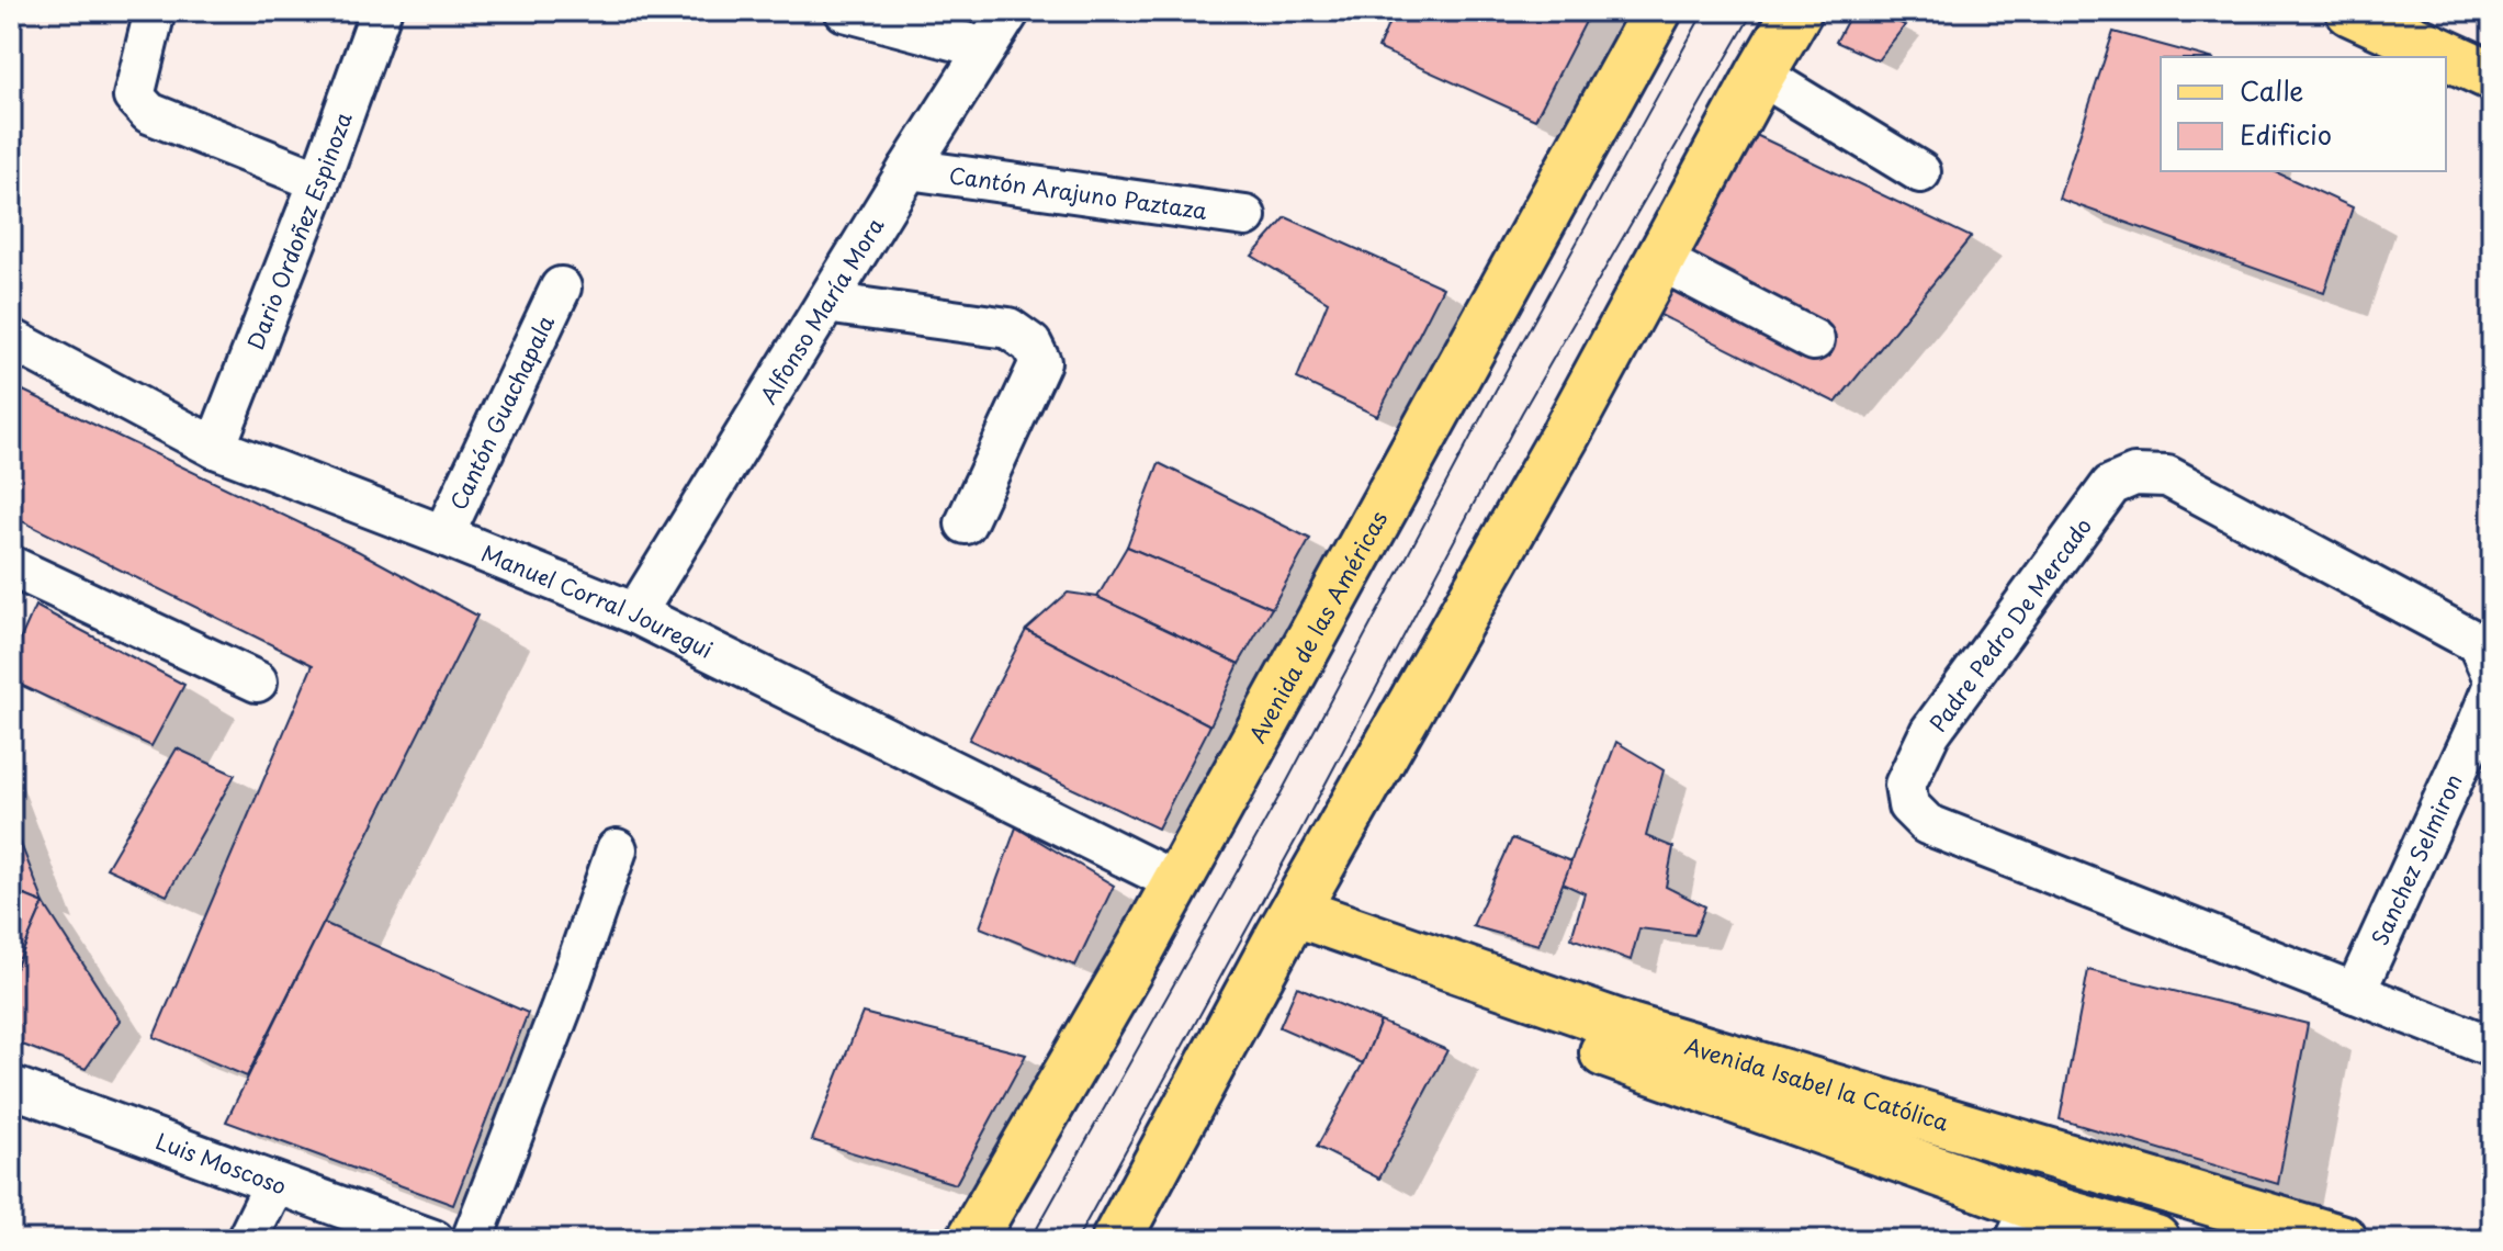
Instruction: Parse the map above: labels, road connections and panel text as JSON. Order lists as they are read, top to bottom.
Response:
{
  "streets": {
    "main road": ["Avenida de las Américas", "Avenida Isabel la Católica"],
    "street": [
      "Cantón Arajuno Paztaza",
      "Dario Ordoñez Espinoza",
      "Alfonso María Mora",
      "Cantón Guachapala",
      "Manuel Corral Jouregui",
      "Padre Pedro De Mercado",
      "Sanchez Selmiron",
      "Luis Moscoso"
    ]
  },
  "crossings": [
    ["Cantón Arajuno Paztaza", "Alfonso María Mora"],
    ["Dario Ordoñez Espinoza", "Manuel Corral Jouregui"],
    ["Alfonso María Mora", "Manuel Corral Jouregui"],
    ["Cantón Guachapala", "Manuel Corral Jouregui"],
    ["Manuel Corral Jouregui", "Avenida de las Américas"],
    ["Padre Pedro De Mercado", "Sanchez Selmiron"]
  ],
  "legend": ["Calle", "Edificio"]
}
